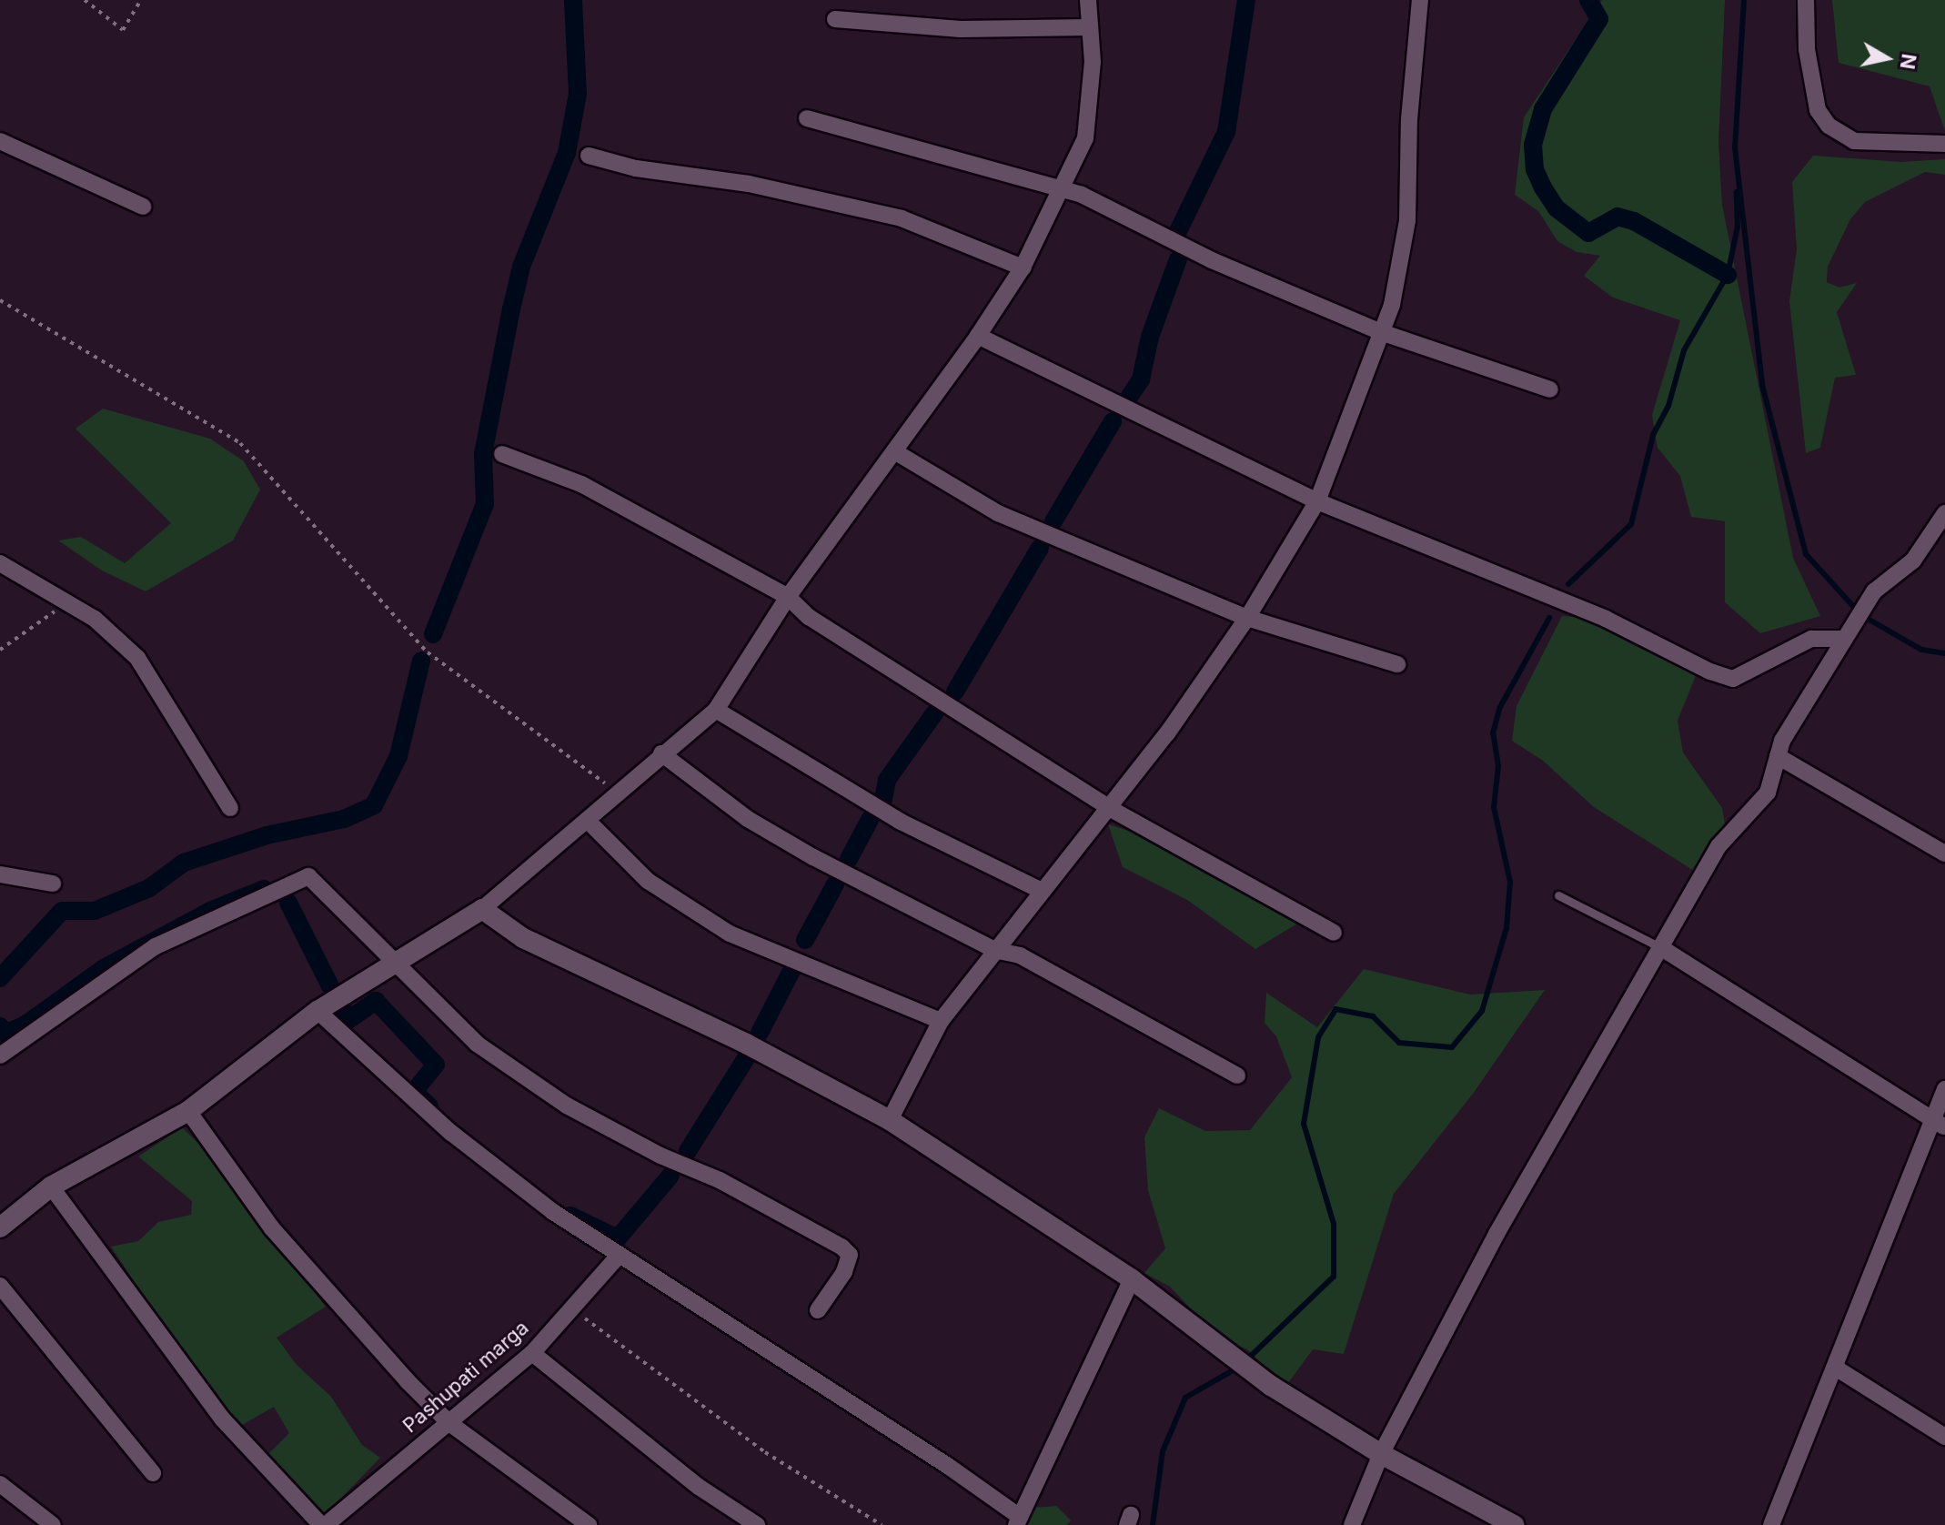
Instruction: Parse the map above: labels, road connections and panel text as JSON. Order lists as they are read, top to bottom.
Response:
{
  "streets": {
    "street": ["Pashupati marga"]
  },
  "north": "right"
}
